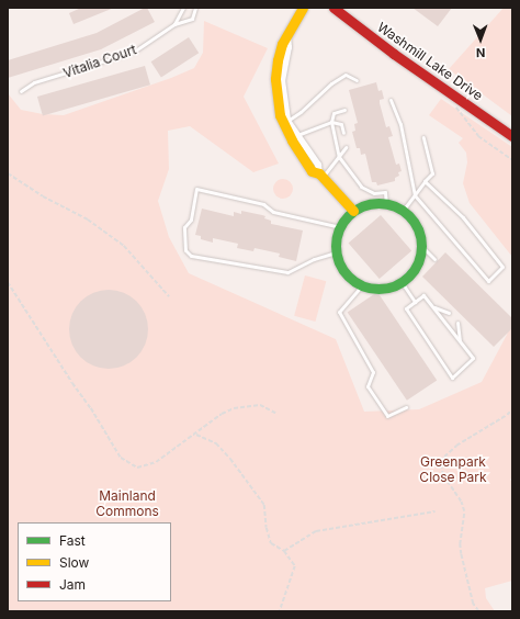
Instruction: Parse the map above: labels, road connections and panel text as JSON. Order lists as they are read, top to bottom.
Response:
{
  "streets": {
    "street": ["Washmill Lake Drive"],
    "lane": ["Vitalia Court"]
  },
  "parks": ["Greenpark Close Park", "Mainland Commons"],
  "legend": ["Fast", "Slow", "Jam"],
  "north": "bottom"
}
